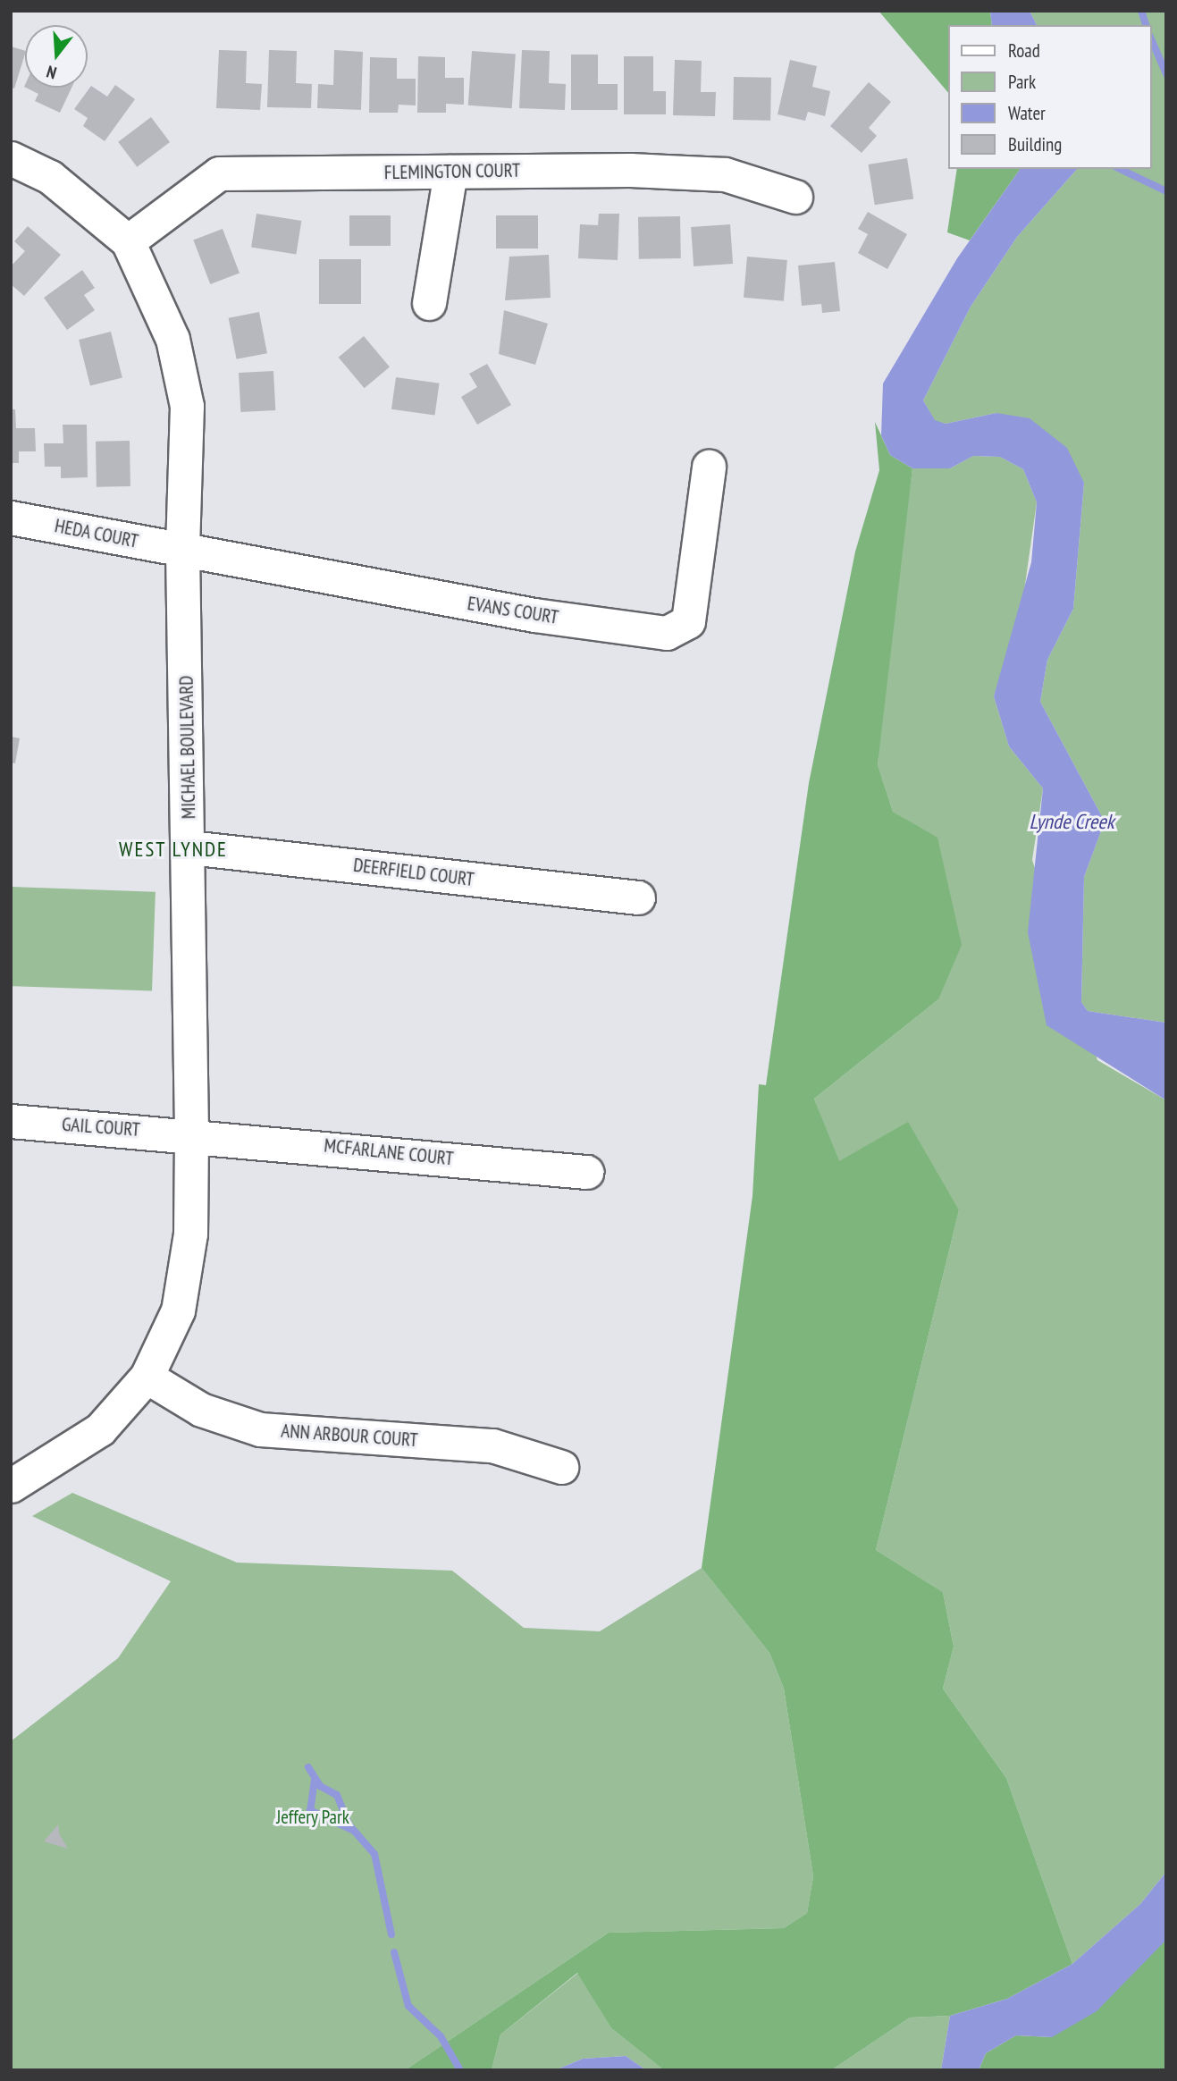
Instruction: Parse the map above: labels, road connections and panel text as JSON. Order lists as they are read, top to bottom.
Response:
{
  "streets": {
    "street": [
      "FLEMINGTON COURT",
      "HEDA COURT",
      "EVANS COURT",
      "MICHAEL BOULEVARD",
      "DEERFIELD COURT",
      "GAIL COURT",
      "MCFARLANE COURT",
      "ANN ARBOUR COURT"
    ]
  },
  "crossings": [
    ["FLEMINGTON COURT", "MICHAEL BOULEVARD"],
    ["HEDA COURT", "EVANS COURT"],
    ["HEDA COURT", "MICHAEL BOULEVARD"],
    ["EVANS COURT", "MICHAEL BOULEVARD"],
    ["MICHAEL BOULEVARD", "DEERFIELD COURT"],
    ["MICHAEL BOULEVARD", "GAIL COURT"],
    ["MICHAEL BOULEVARD", "MCFARLANE COURT"],
    ["MICHAEL BOULEVARD", "ANN ARBOUR COURT"],
    ["GAIL COURT", "MCFARLANE COURT"]
  ],
  "districts": ["WEST LYNDE"],
  "water": ["Lynde Creek"],
  "parks": ["Jeffery Park"],
  "legend": [
    "Road",
    "Park",
    "Water",
    "Building"
  ],
  "north": "bottom"
}
